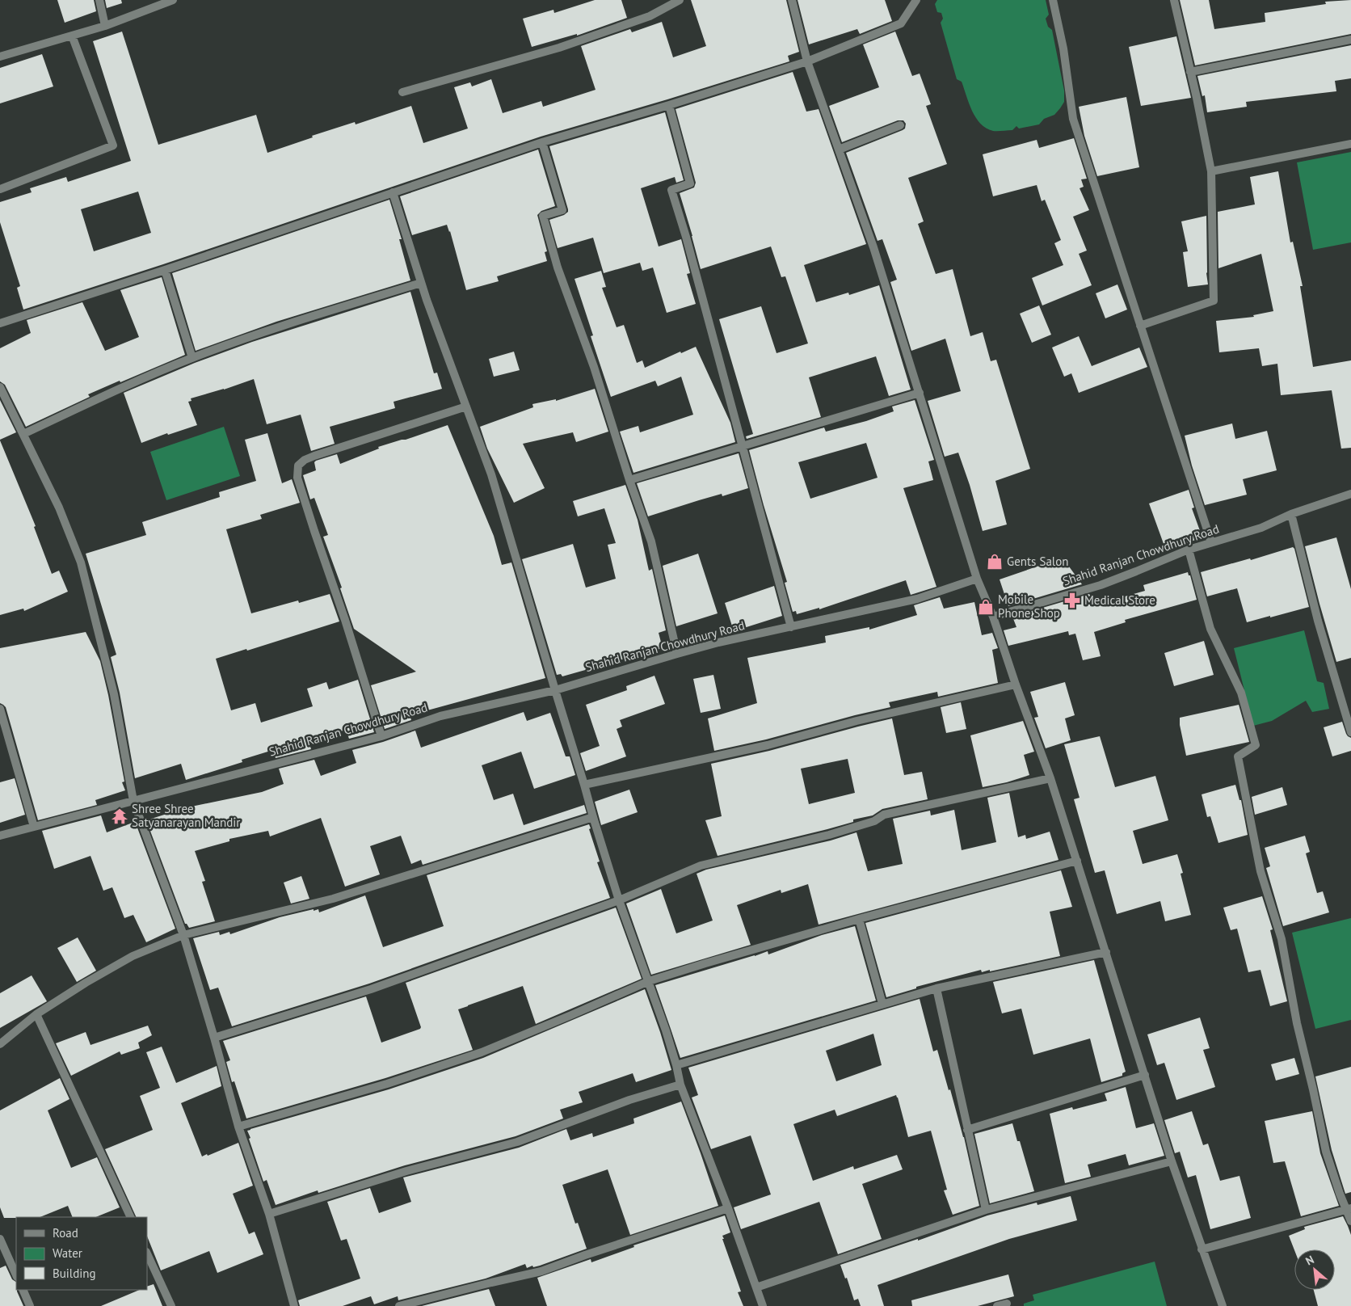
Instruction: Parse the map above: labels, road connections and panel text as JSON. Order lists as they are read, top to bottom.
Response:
{
  "streets": {
    "street": ["Shahid Ranjan Chowdhury Road"]
  },
  "places": {
    "shop": ["Gents Salon", "Mobile Phone Shop"],
    "pharmacy": ["Medical Store"],
    "temple": ["Shree Shree Satyanarayan Mandir"]
  },
  "legend": ["Road", "Water", "Building"],
  "north": "top left"
}
